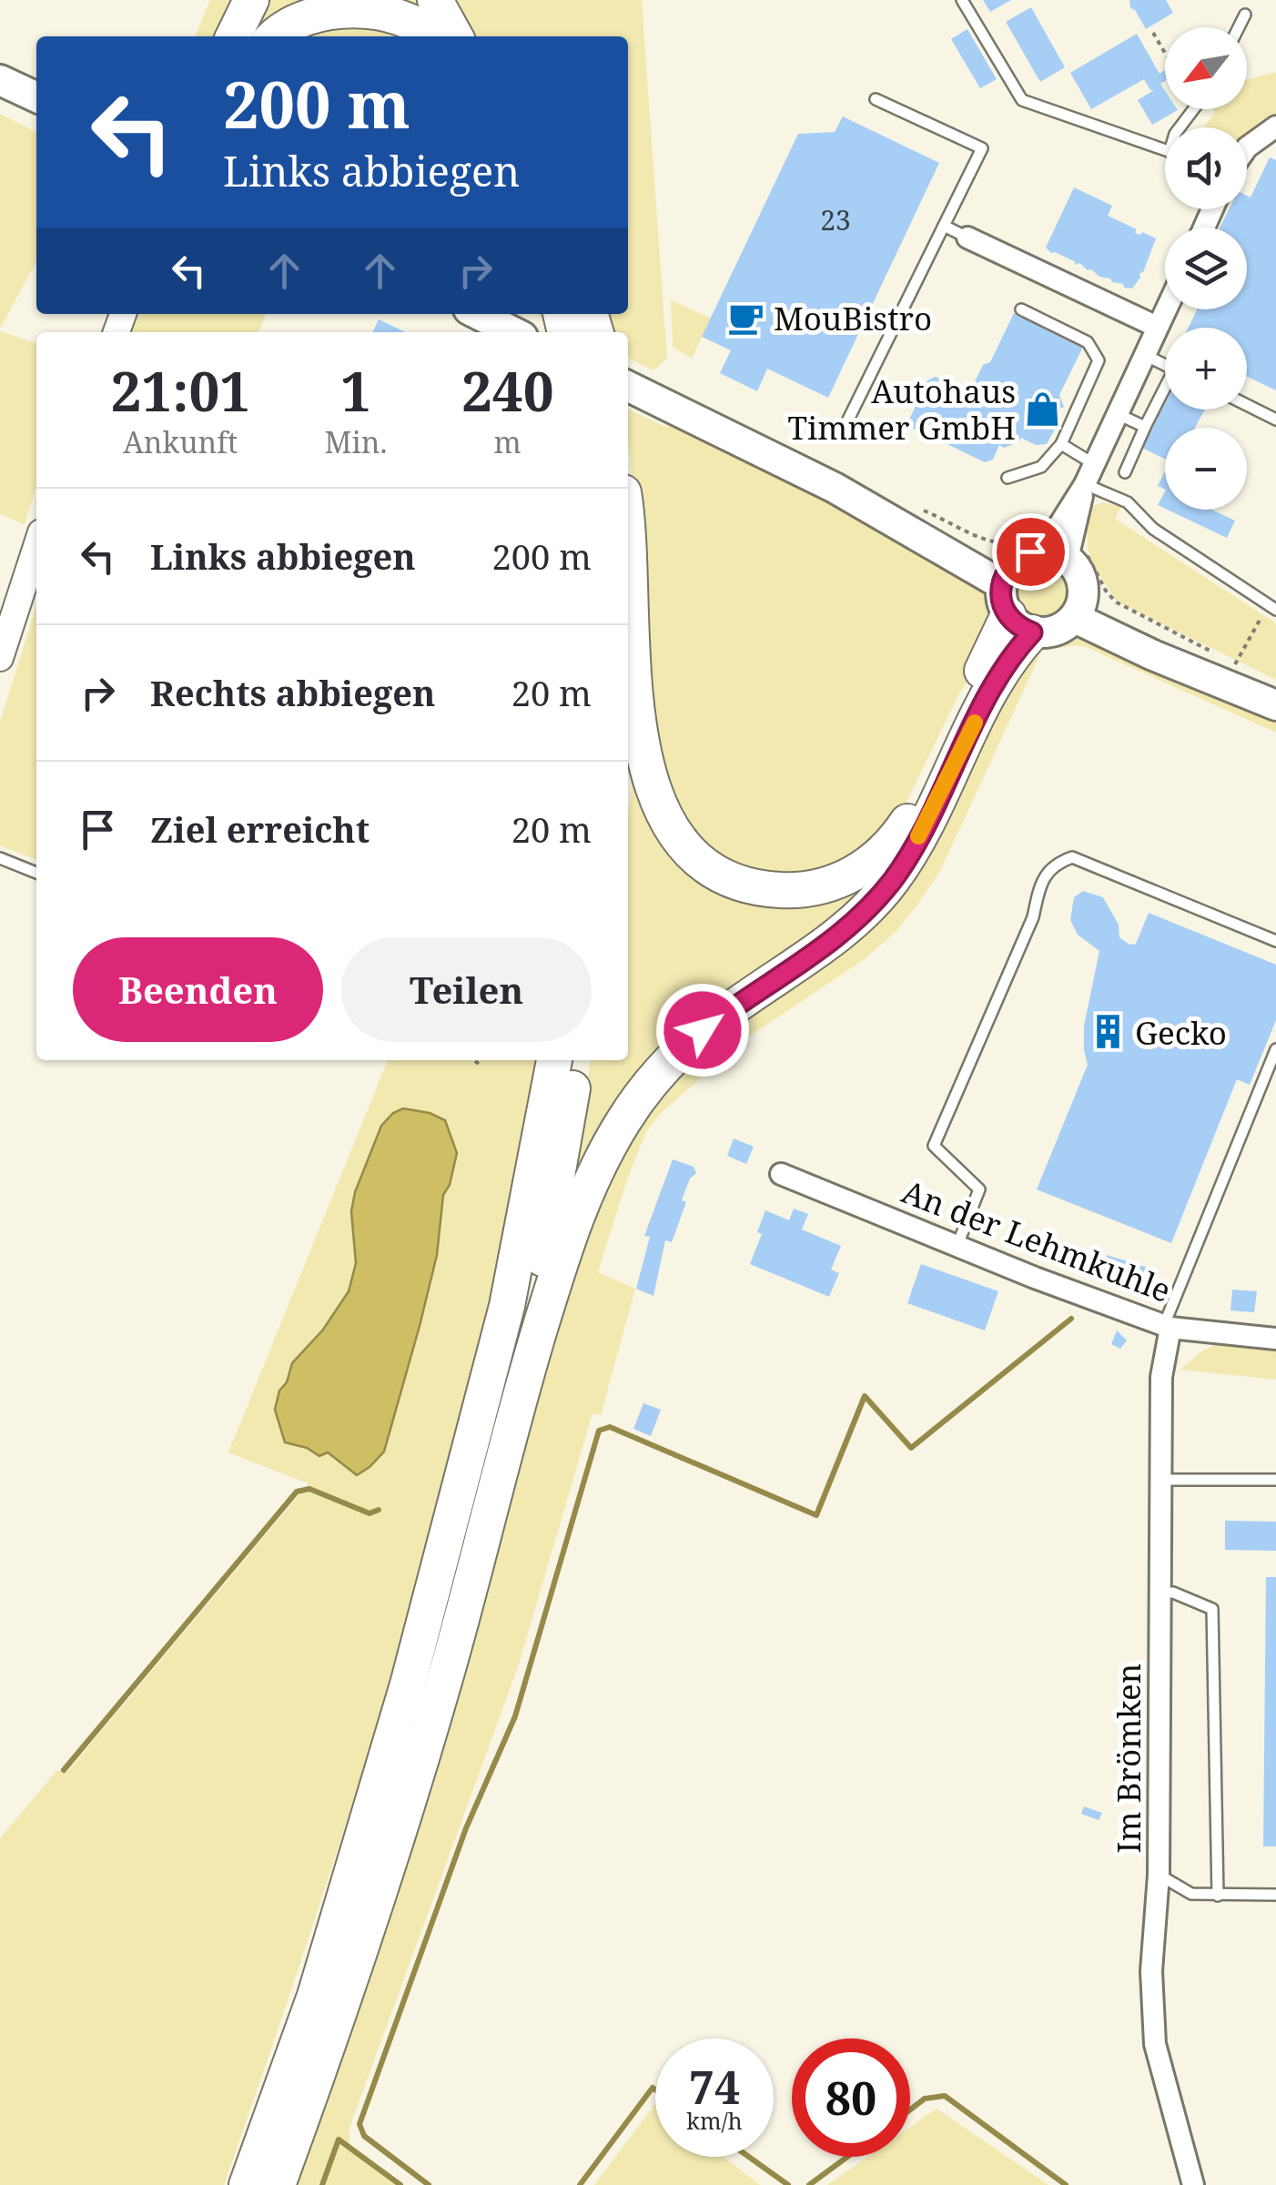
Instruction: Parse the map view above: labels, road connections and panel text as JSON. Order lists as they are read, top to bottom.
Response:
{
  "streets": {
    "street": ["An der Lehmkuhle", "Im Brömken"]
  },
  "crossings": [
    ["An der Lehmkuhle", "Im Brömken"]
  ],
  "places": {
    "cafe": ["MouBistro"],
    "shop": ["Autohaus Timmer GmbH"],
    "building": ["Gecko"]
  },
  "house_numbers": ["23"],
  "north": "bottom left",
  "page": {
    "map_buttons": ["+", "−"],
    "turn": ["200 m", "Links abbiegen"],
    "eta": [
      "21:01",
      "Ankunft",
      "1",
      "Min.",
      "240",
      "m"
    ],
    "list": [
      {
        "name": "Links abbiegen",
        "value": "200 m"
      },
      {
        "name": "Rechts abbiegen",
        "value": "20 m"
      },
      {
        "name": "Ziel erreicht",
        "value": "20 m"
      }
    ],
    "buttons": ["Beenden", "Teilen"],
    "speed": "74 km/h",
    "limit": "80"
  }
}
